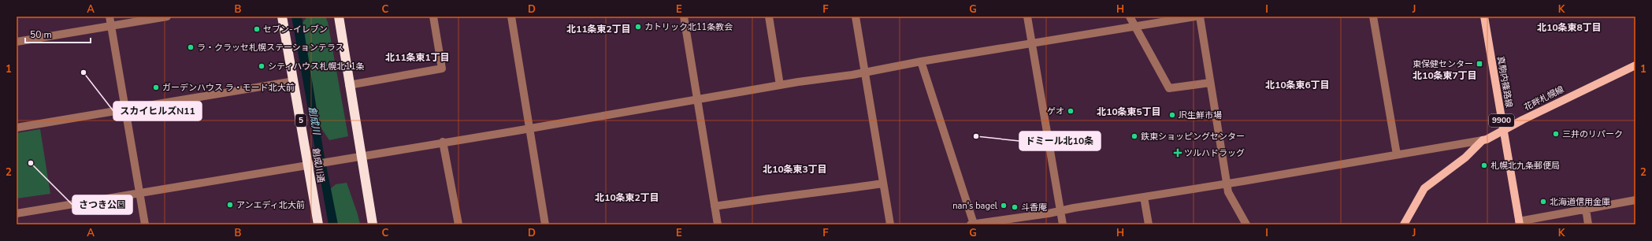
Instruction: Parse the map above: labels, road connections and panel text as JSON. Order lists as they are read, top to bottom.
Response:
{
  "streets": {
    "highway": ["5", "創成川通"],
    "main road": ["真駒内篠路線", "花畔札幌線", "9900"]
  },
  "crossings": [
    ["真駒内篠路線", "花畔札幌線"]
  ],
  "districts": [
    "北10条東8丁目",
    "北11条東2丁目",
    "北11条東1丁目",
    "北10条東7丁目",
    "北10条東6丁目",
    "北10条東5丁目",
    "北10条東3丁目",
    "北10条東2丁目"
  ],
  "water": ["創成川"],
  "places": {
    "other": [
      "カトリック北11条教会",
      "セブン-イレブン",
      "ラ・クラッセ札幌ステーションテラス",
      "シティハウス札幌北11条",
      "スカイヒルズN11",
      "ガーデンハウス ラ・モード北大前",
      "ゲオ",
      "JR生鮮市場",
      "三井のリパーク",
      "ドミール北10条",
      "鉄東ショッピングセンター",
      "さつき公園",
      "札幌北九条郵便局",
      "北海道信用金庫",
      "アンエディ北大前",
      "nan's bagel",
      "斗香庵"
    ],
    "transit": ["東保健センター"],
    "health": ["ツルハドラッグ"]
  },
  "scale_bar": "50 m",
  "grid": {
    "columns": [
      "A",
      "B",
      "C",
      "D",
      "E",
      "F",
      "G",
      "H",
      "I",
      "J",
      "K"
    ],
    "rows": ["1", "2"]
  }
}
